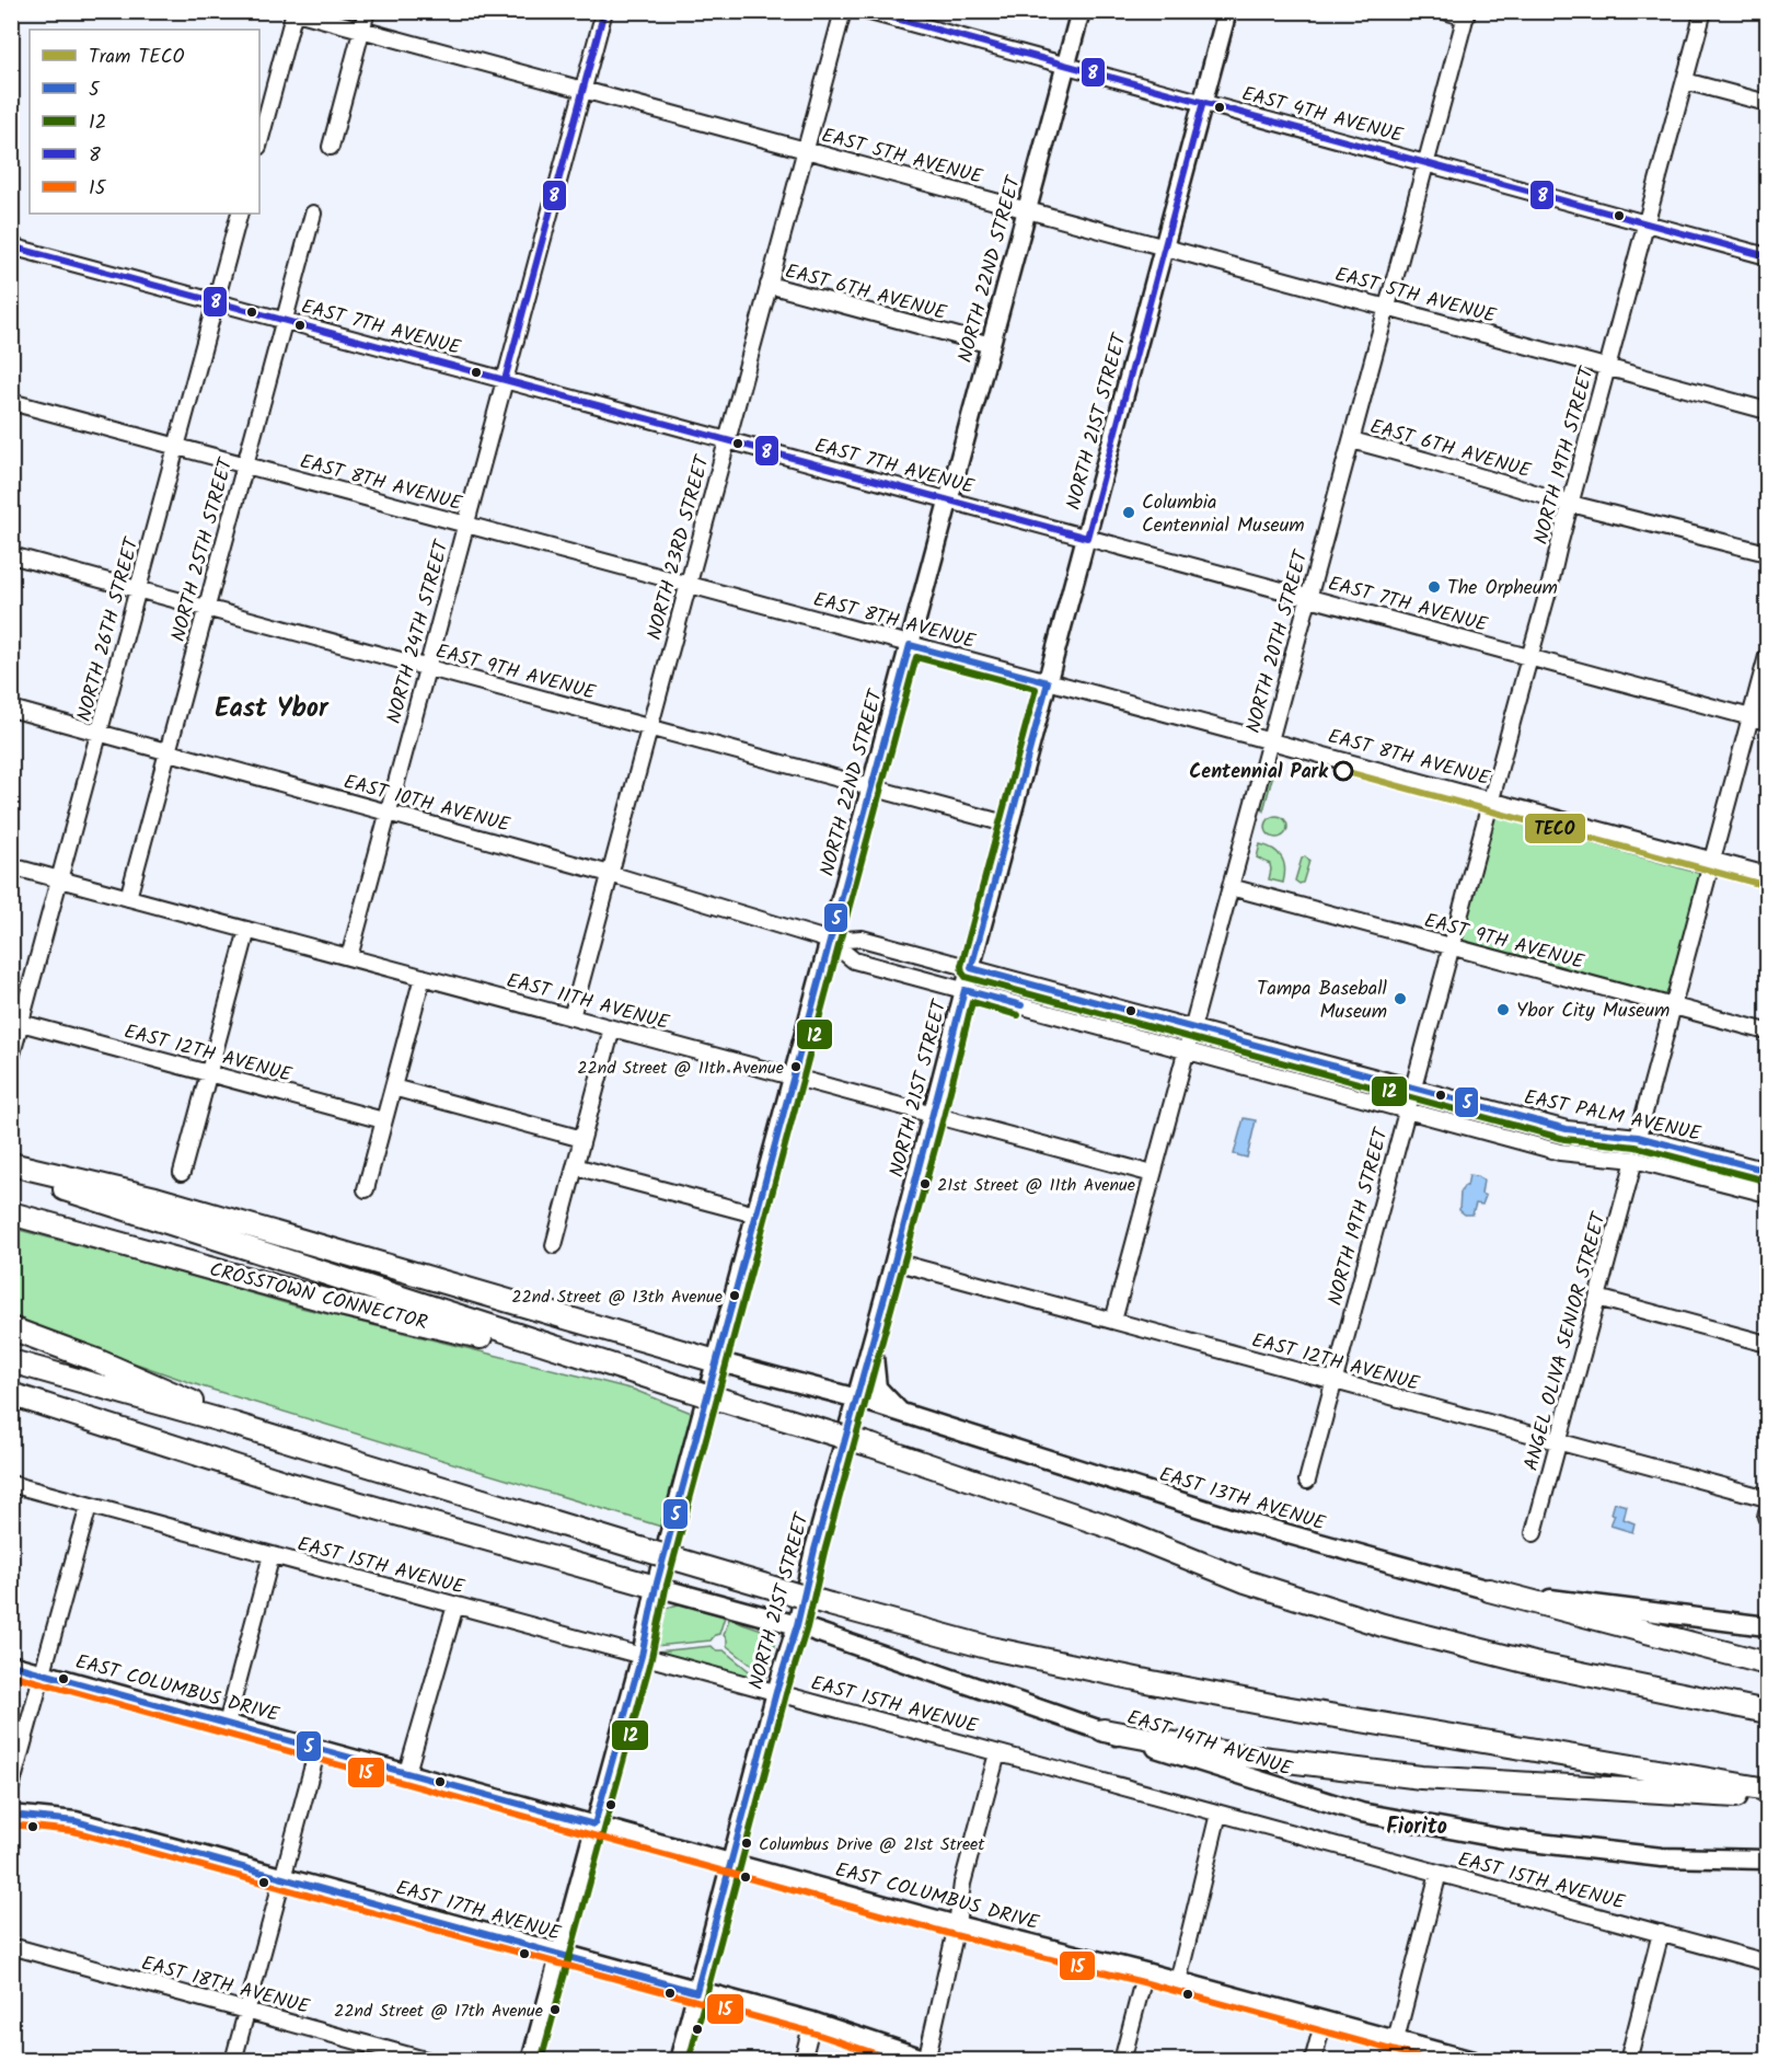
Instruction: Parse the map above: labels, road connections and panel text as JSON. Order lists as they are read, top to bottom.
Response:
{
  "streets": {
    "highway": ["CROSSTOWN CONNECTOR"],
    "main road": [
      "NORTH 22ND STREET",
      "NORTH 21ST STREET",
      "EAST 13TH AVENUE",
      "EAST COLUMBUS DRIVE",
      "EAST 14TH AVENUE",
      "EAST 17TH AVENUE"
    ],
    "street": [
      "EAST 4TH AVENUE",
      "EAST 5TH AVENUE",
      "EAST 6TH AVENUE",
      "EAST 7TH AVENUE",
      "NORTH 19TH STREET",
      "EAST 8TH AVENUE",
      "NORTH 23RD STREET",
      "NORTH 25TH STREET",
      "NORTH 26TH STREET",
      "NORTH 24TH STREET",
      "NORTH 20TH STREET",
      "EAST 9TH AVENUE",
      "EAST 10TH AVENUE",
      "EAST 11TH AVENUE",
      "EAST 12TH AVENUE",
      "EAST PALM AVENUE",
      "ANGEL OLIVA SENIOR STREET",
      "EAST 15TH AVENUE",
      "EAST 18TH AVENUE"
    ]
  },
  "crossings": [
    ["EAST 4TH AVENUE", "NORTH 22ND STREET"],
    ["EAST 4TH AVENUE", "NORTH 21ST STREET"],
    ["EAST 4TH AVENUE", "NORTH 19TH STREET"],
    ["EAST 4TH AVENUE", "NORTH 20TH STREET"],
    ["EAST 5TH AVENUE", "NORTH 22ND STREET"],
    ["EAST 5TH AVENUE", "NORTH 21ST STREET"],
    ["EAST 5TH AVENUE", "NORTH 19TH STREET"],
    ["EAST 5TH AVENUE", "NORTH 23RD STREET"],
    ["EAST 5TH AVENUE", "NORTH 24TH STREET"],
    ["EAST 5TH AVENUE", "NORTH 20TH STREET"],
    ["NORTH 22ND STREET", "EAST 6TH AVENUE"],
    ["NORTH 22ND STREET", "EAST 7TH AVENUE"],
    ["NORTH 22ND STREET", "EAST 8TH AVENUE"],
    ["NORTH 22ND STREET", "EAST 9TH AVENUE"],
    ["NORTH 22ND STREET", "EAST 10TH AVENUE"],
    ["NORTH 22ND STREET", "EAST 11TH AVENUE"],
    ["NORTH 22ND STREET", "EAST PALM AVENUE"],
    ["NORTH 22ND STREET", "EAST 13TH AVENUE"],
    ["NORTH 22ND STREET", "EAST 15TH AVENUE"],
    ["NORTH 22ND STREET", "EAST COLUMBUS DRIVE"],
    ["NORTH 22ND STREET", "EAST 14TH AVENUE"],
    ["NORTH 22ND STREET", "EAST 17TH AVENUE"],
    ["EAST 6TH AVENUE", "NORTH 19TH STREET"],
    ["EAST 6TH AVENUE", "NORTH 23RD STREET"],
    ["EAST 6TH AVENUE", "NORTH 20TH STREET"],
    ["EAST 7TH AVENUE", "NORTH 21ST STREET"],
    ["EAST 7TH AVENUE", "NORTH 19TH STREET"],
    ["EAST 7TH AVENUE", "NORTH 23RD STREET"],
    ["EAST 7TH AVENUE", "NORTH 25TH STREET"],
    ["EAST 7TH AVENUE", "NORTH 26TH STREET"],
    ["EAST 7TH AVENUE", "NORTH 24TH STREET"],
    ["EAST 7TH AVENUE", "NORTH 20TH STREET"],
    ["NORTH 21ST STREET", "EAST 8TH AVENUE"],
    ["NORTH 21ST STREET", "EAST 9TH AVENUE"],
    ["NORTH 21ST STREET", "EAST 11TH AVENUE"],
    ["NORTH 21ST STREET", "EAST 12TH AVENUE"],
    ["NORTH 21ST STREET", "EAST PALM AVENUE"],
    ["NORTH 21ST STREET", "EAST 13TH AVENUE"],
    ["NORTH 21ST STREET", "EAST 15TH AVENUE"],
    ["NORTH 21ST STREET", "EAST COLUMBUS DRIVE"],
    ["NORTH 21ST STREET", "EAST 14TH AVENUE"],
    ["NORTH 21ST STREET", "EAST 17TH AVENUE"],
    ["NORTH 19TH STREET", "EAST 8TH AVENUE"],
    ["NORTH 19TH STREET", "EAST 9TH AVENUE"],
    ["NORTH 19TH STREET", "EAST 12TH AVENUE"],
    ["NORTH 19TH STREET", "EAST PALM AVENUE"],
    ["EAST 8TH AVENUE", "NORTH 23RD STREET"],
    ["EAST 8TH AVENUE", "NORTH 25TH STREET"],
    ["EAST 8TH AVENUE", "NORTH 26TH STREET"],
    ["EAST 8TH AVENUE", "NORTH 24TH STREET"],
    ["EAST 8TH AVENUE", "NORTH 20TH STREET"],
    ["NORTH 23RD STREET", "EAST 9TH AVENUE"],
    ["NORTH 23RD STREET", "EAST 10TH AVENUE"],
    ["NORTH 23RD STREET", "EAST 11TH AVENUE"],
    ["NORTH 25TH STREET", "EAST 9TH AVENUE"],
    ["NORTH 25TH STREET", "EAST 10TH AVENUE"],
    ["NORTH 25TH STREET", "EAST 11TH AVENUE"],
    ["NORTH 26TH STREET", "EAST 9TH AVENUE"],
    ["NORTH 26TH STREET", "EAST 10TH AVENUE"],
    ["NORTH 26TH STREET", "EAST 11TH AVENUE"],
    ["NORTH 26TH STREET", "EAST 12TH AVENUE"],
    ["NORTH 24TH STREET", "EAST 9TH AVENUE"],
    ["NORTH 24TH STREET", "EAST 10TH AVENUE"],
    ["NORTH 24TH STREET", "EAST 11TH AVENUE"],
    ["NORTH 20TH STREET", "EAST 9TH AVENUE"],
    ["NORTH 20TH STREET", "EAST 11TH AVENUE"],
    ["NORTH 20TH STREET", "EAST 12TH AVENUE"],
    ["NORTH 20TH STREET", "EAST PALM AVENUE"],
    ["EAST 10TH AVENUE", "EAST PALM AVENUE"],
    ["EAST 12TH AVENUE", "ANGEL OLIVA SENIOR STREET"],
    ["EAST PALM AVENUE", "ANGEL OLIVA SENIOR STREET"]
  ],
  "districts": ["East Ybor", "Fiorito"],
  "places": [
    "Columbia Centennial Museum",
    "The Orpheum",
    "Centennial Park",
    "Tampa Baseball Museum",
    "Ybor City Museum",
    "22nd Street @ 11th Avenue",
    "21st Street @ 11th Avenue",
    "22nd Street @ 13th Avenue",
    "Columbus Drive @ 21st Street",
    "22nd Street @ 17th Avenue"
  ],
  "lines": [
    "transit line 8",
    "transit line 5",
    "transit line 12",
    "tram line TECO",
    "transit line 15"
  ],
  "legend": [
    "Tram TECO",
    "5",
    "12",
    "8",
    "15"
  ]
}
